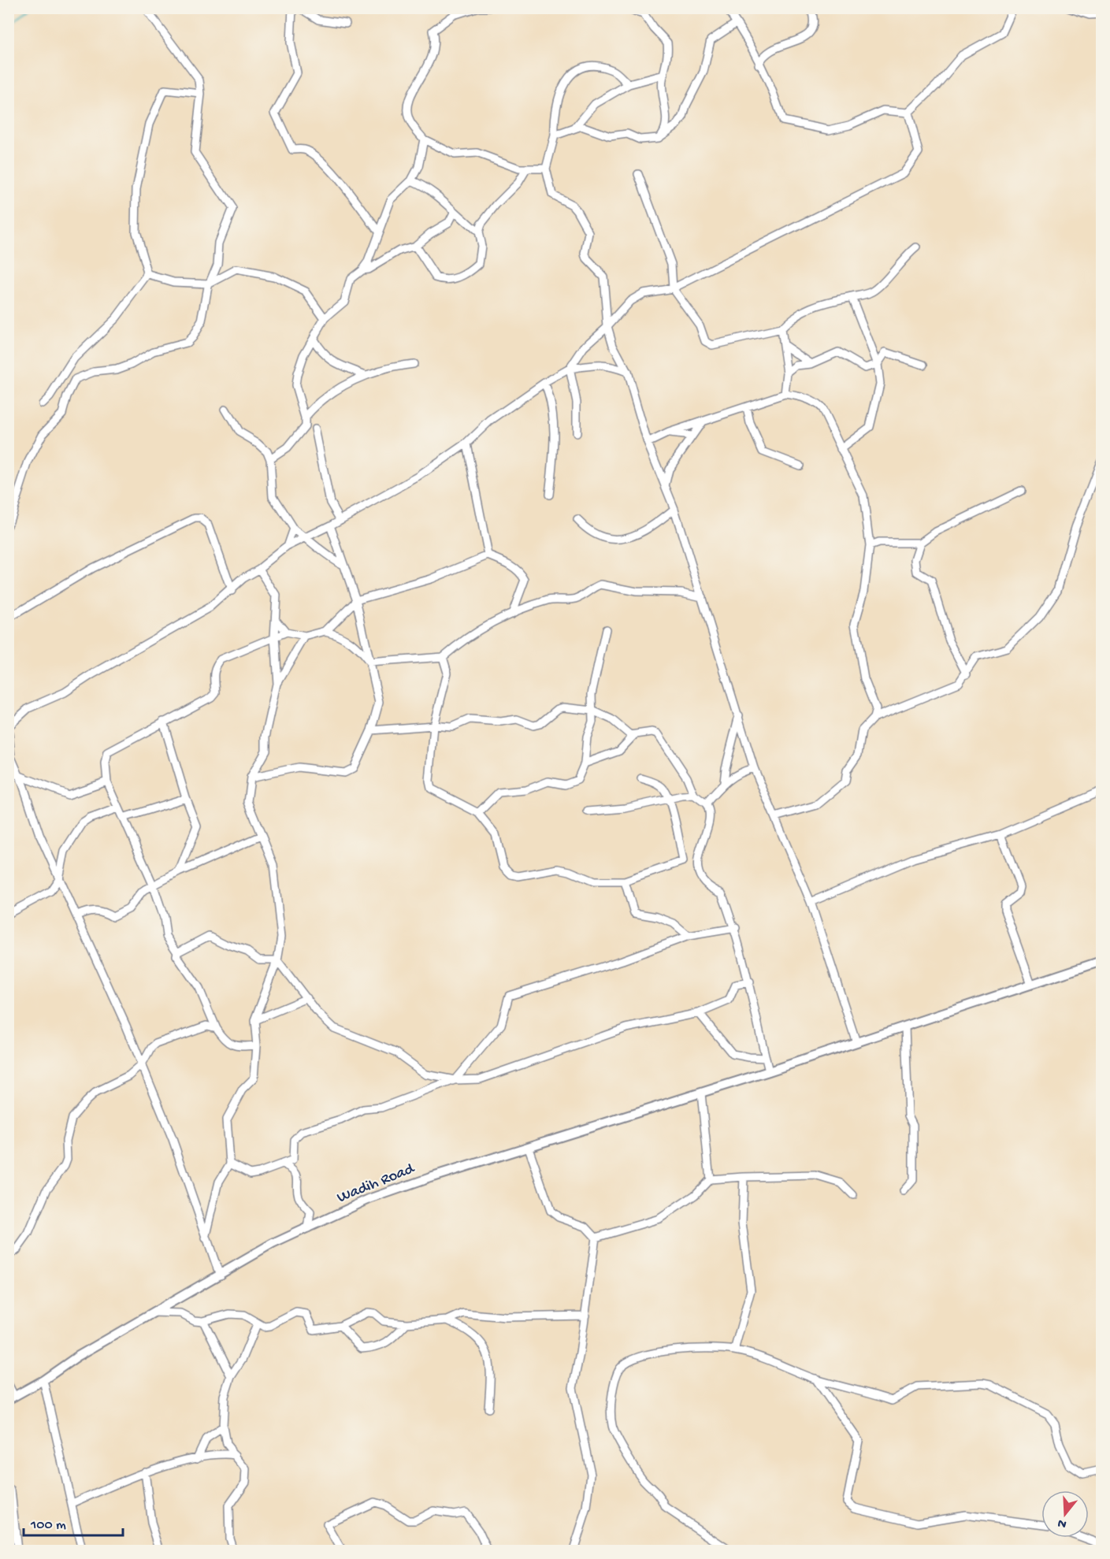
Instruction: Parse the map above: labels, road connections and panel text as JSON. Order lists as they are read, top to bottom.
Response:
{
  "streets": {
    "street": ["Wadih Road"]
  },
  "scale_bar": "100 m",
  "north": "bottom"
}
